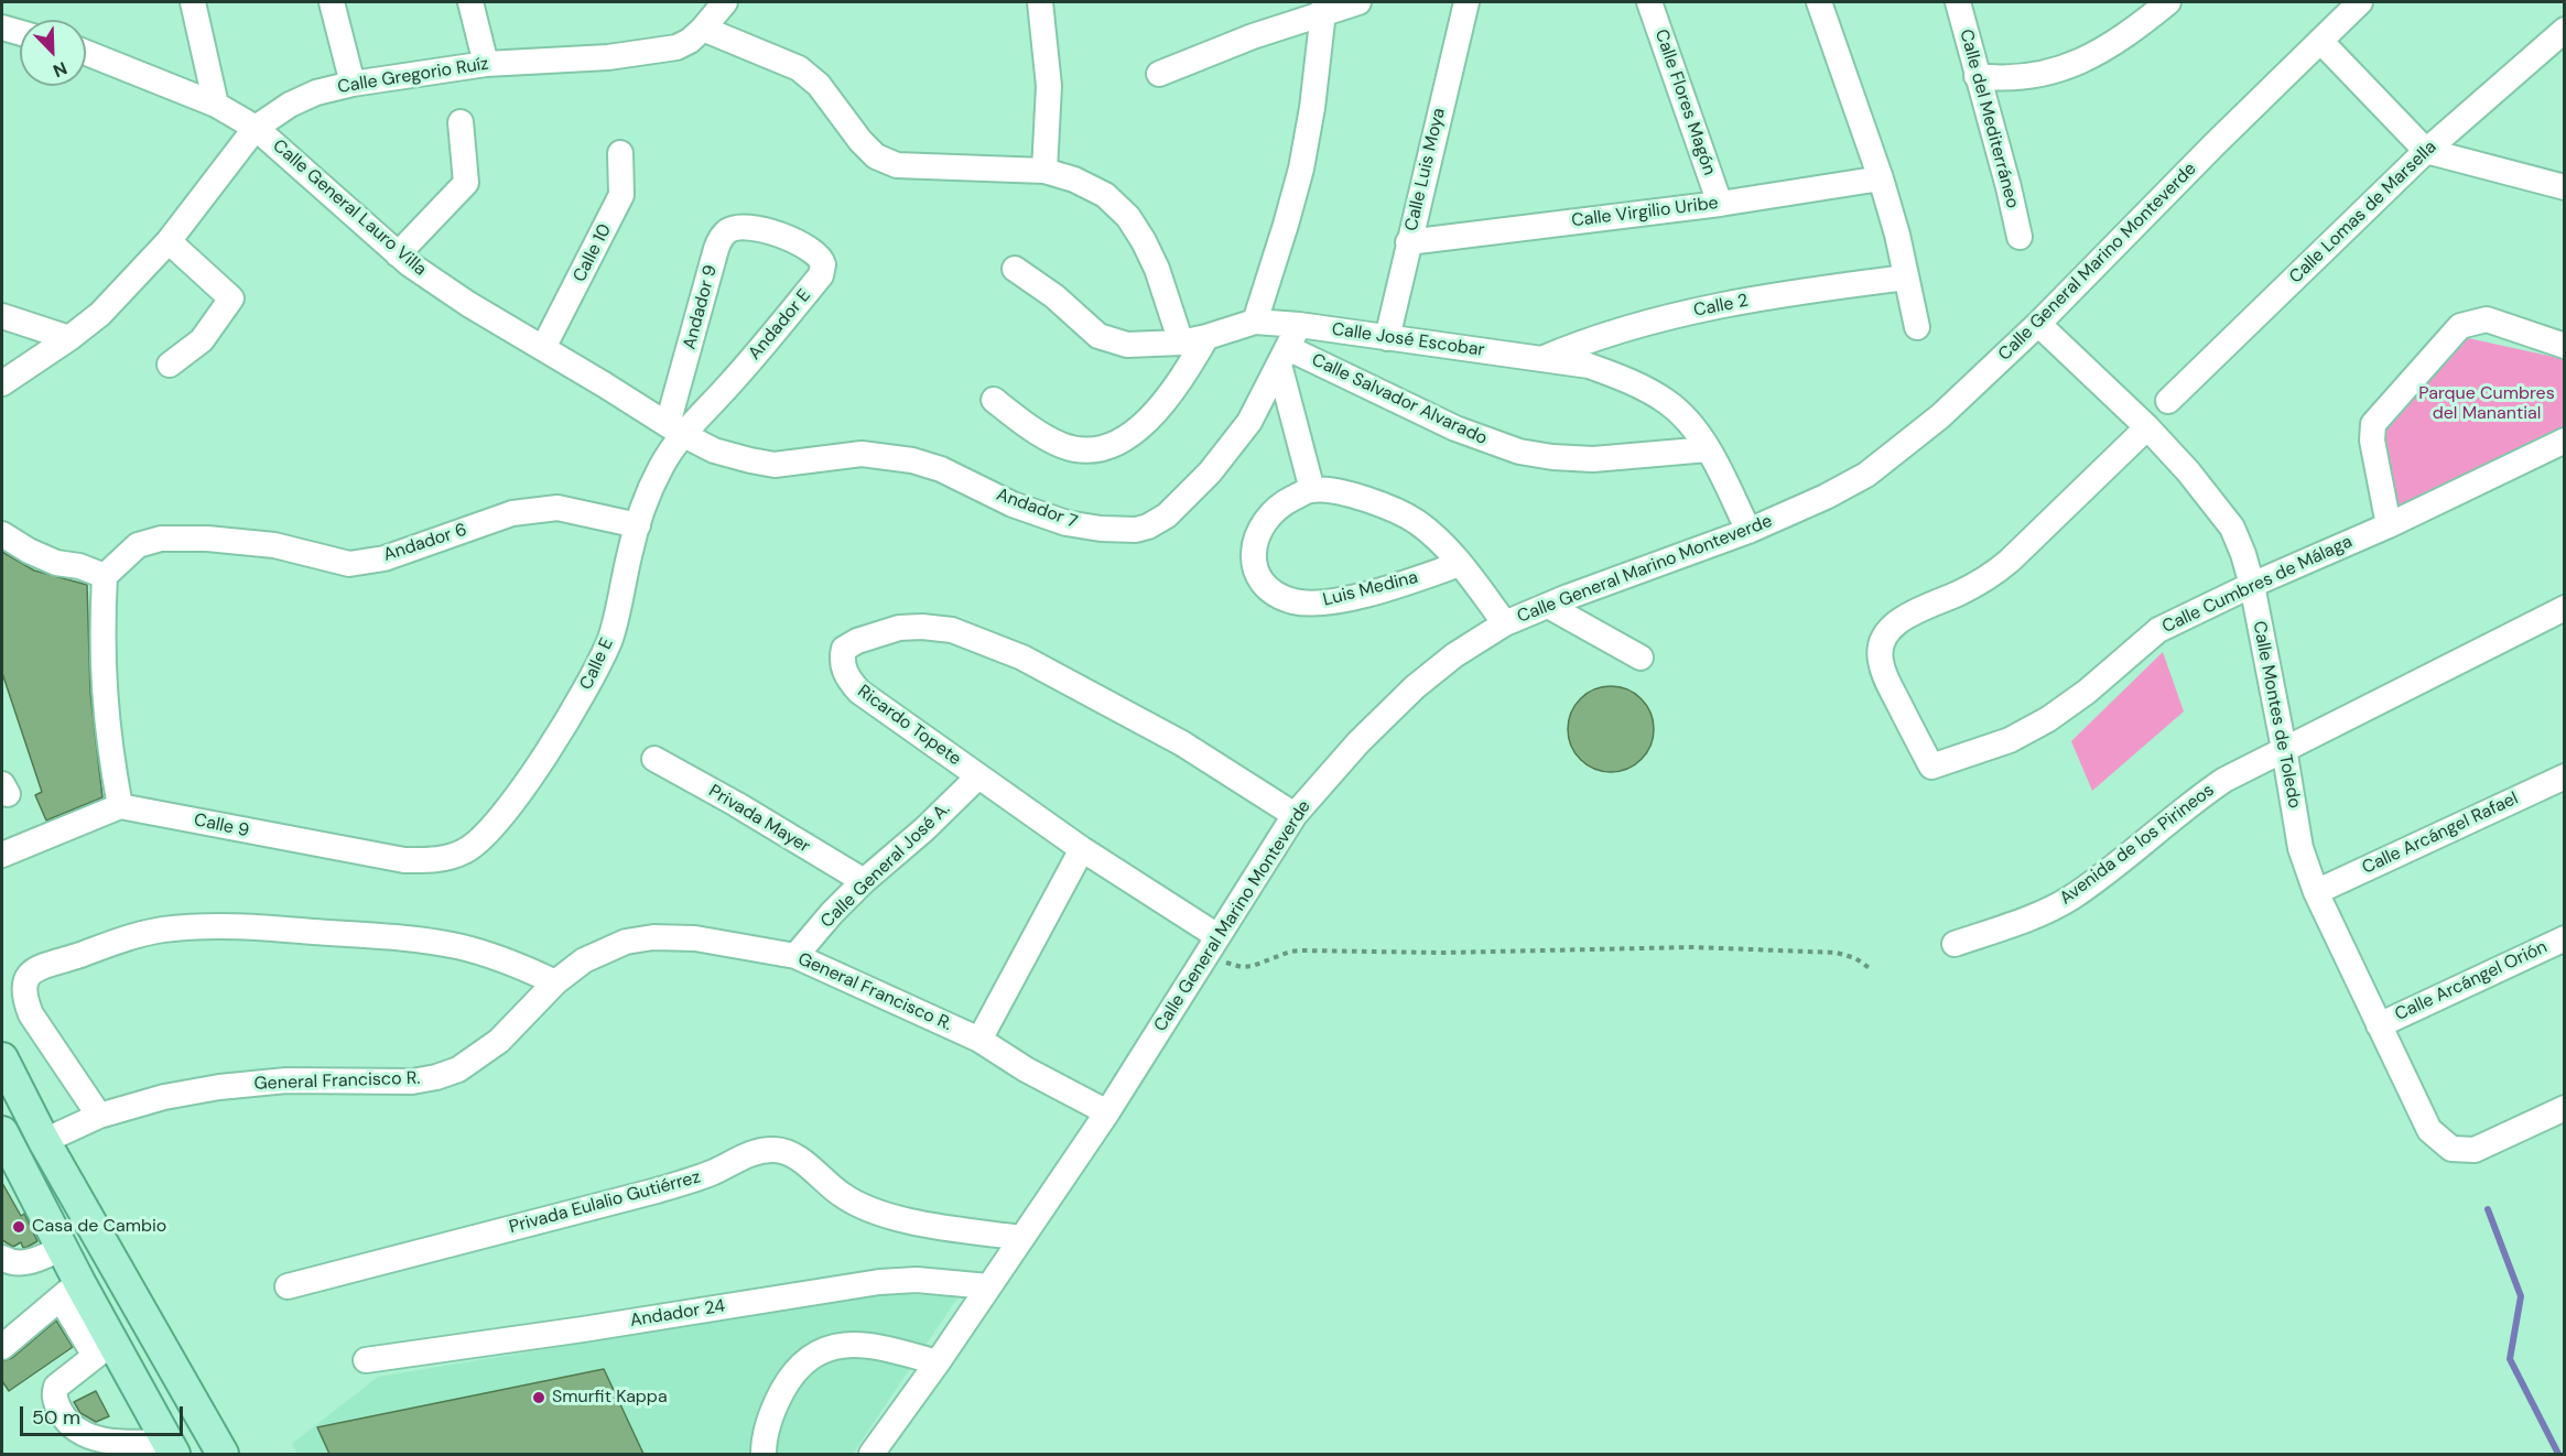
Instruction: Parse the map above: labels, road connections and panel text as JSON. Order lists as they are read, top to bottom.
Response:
{
  "streets": {
    "street": [
      "Calle Gregorio Ruíz",
      "Calle Flores Magón",
      "Calle del Mediterráneo",
      "Calle Luis Moya",
      "Calle General Lauro Villa",
      "Calle Virgilio Uribe",
      "Calle Lomas de Marsella",
      "Calle 10",
      "Calle General Marino Monteverde",
      "Calle 2",
      "Andador 9",
      "Andador E",
      "Calle José Escobar",
      "Calle Salvador Alvarado",
      "Andador 7",
      "Andador 6",
      "Calle Cumbres de Málaga",
      "Luis Medina",
      "Calle E",
      "Calle Montes de Toledo",
      "Ricardo Topete",
      "Privada Mayer",
      "Calle 9",
      "Calle Arcángel Rafael",
      "Avenida de los Pirineos",
      "Calle General José A.",
      "Calle Arcángel Orión",
      "General Francisco R.",
      "Privada Eulalio Gutiérrez",
      "Andador 24"
    ]
  },
  "crossings": [
    ["Calle Gregorio Ruíz", "Calle General Lauro Villa"],
    ["Calle Flores Magón", "Calle Virgilio Uribe"],
    ["Calle Luis Moya", "Calle Virgilio Uribe"],
    ["Calle Luis Moya", "Calle José Escobar"],
    ["Calle General Lauro Villa", "Calle 10"],
    ["Calle General Lauro Villa", "Andador 9"],
    ["Calle General Lauro Villa", "Andador E"],
    ["Calle General Lauro Villa", "Andador 7"],
    ["Calle General Lauro Villa", "Calle E"],
    ["Calle General Marino Monteverde", "Calle José Escobar"],
    ["Calle General Marino Monteverde", "Luis Medina"],
    ["Calle General Marino Monteverde", "Calle Montes de Toledo"],
    ["Calle General Marino Monteverde", "Ricardo Topete"],
    ["Calle General Marino Monteverde", "General Francisco R."],
    ["Calle General Marino Monteverde", "Privada Eulalio Gutiérrez"],
    ["Calle General Marino Monteverde", "Andador 24"],
    ["Calle 2", "Calle José Escobar"],
    ["Andador 9", "Andador E"],
    ["Andador 9", "Andador 7"],
    ["Andador 9", "Calle E"],
    ["Andador E", "Andador 7"],
    ["Andador E", "Calle E"],
    ["Calle José Escobar", "Calle Salvador Alvarado"],
    ["Calle José Escobar", "Andador 7"],
    ["Calle Salvador Alvarado", "Andador 7"],
    ["Andador 7", "Calle E"],
    ["Andador 6", "Calle E"],
    ["Calle Cumbres de Málaga", "Calle Montes de Toledo"],
    ["Calle E", "Calle 9"],
    ["Calle Montes de Toledo", "Calle Arcángel Rafael"],
    ["Calle Montes de Toledo", "Avenida de los Pirineos"],
    ["Calle Montes de Toledo", "Calle Arcángel Orión"],
    ["Ricardo Topete", "Calle General José A."],
    ["Privada Mayer", "Calle General José A."],
    ["Calle General José A.", "General Francisco R."]
  ],
  "parks": ["Parque Cumbres del Manantial"],
  "places": ["Casa de Cambio", "Smurfit Kappa"],
  "scale_bar": "50 m",
  "north": "bottom right"
}
